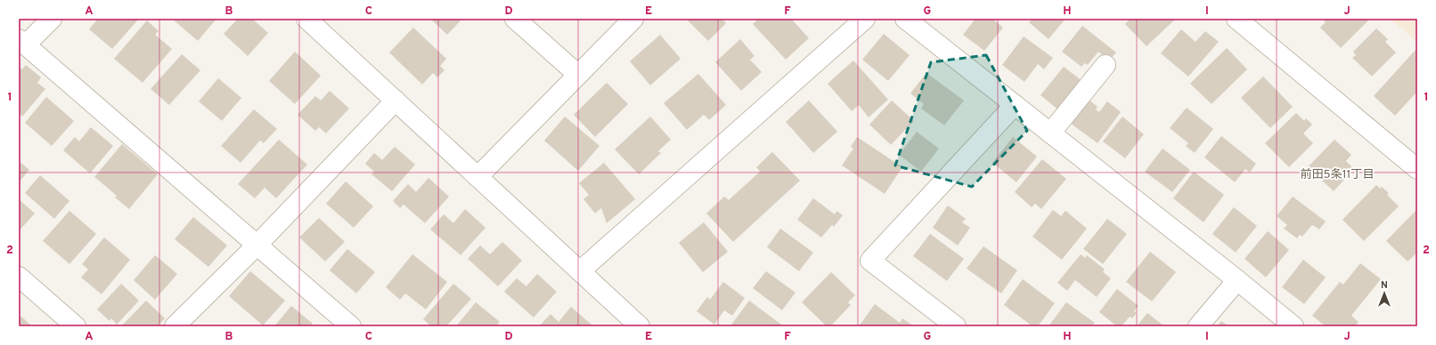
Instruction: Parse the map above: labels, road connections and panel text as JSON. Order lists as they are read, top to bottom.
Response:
{
  "districts": ["前田5条11丁目"],
  "north": "top",
  "grid": {
    "columns": [
      "A",
      "B",
      "C",
      "D",
      "E",
      "F",
      "G",
      "H",
      "I",
      "J"
    ],
    "rows": ["1", "2"]
  }
}
